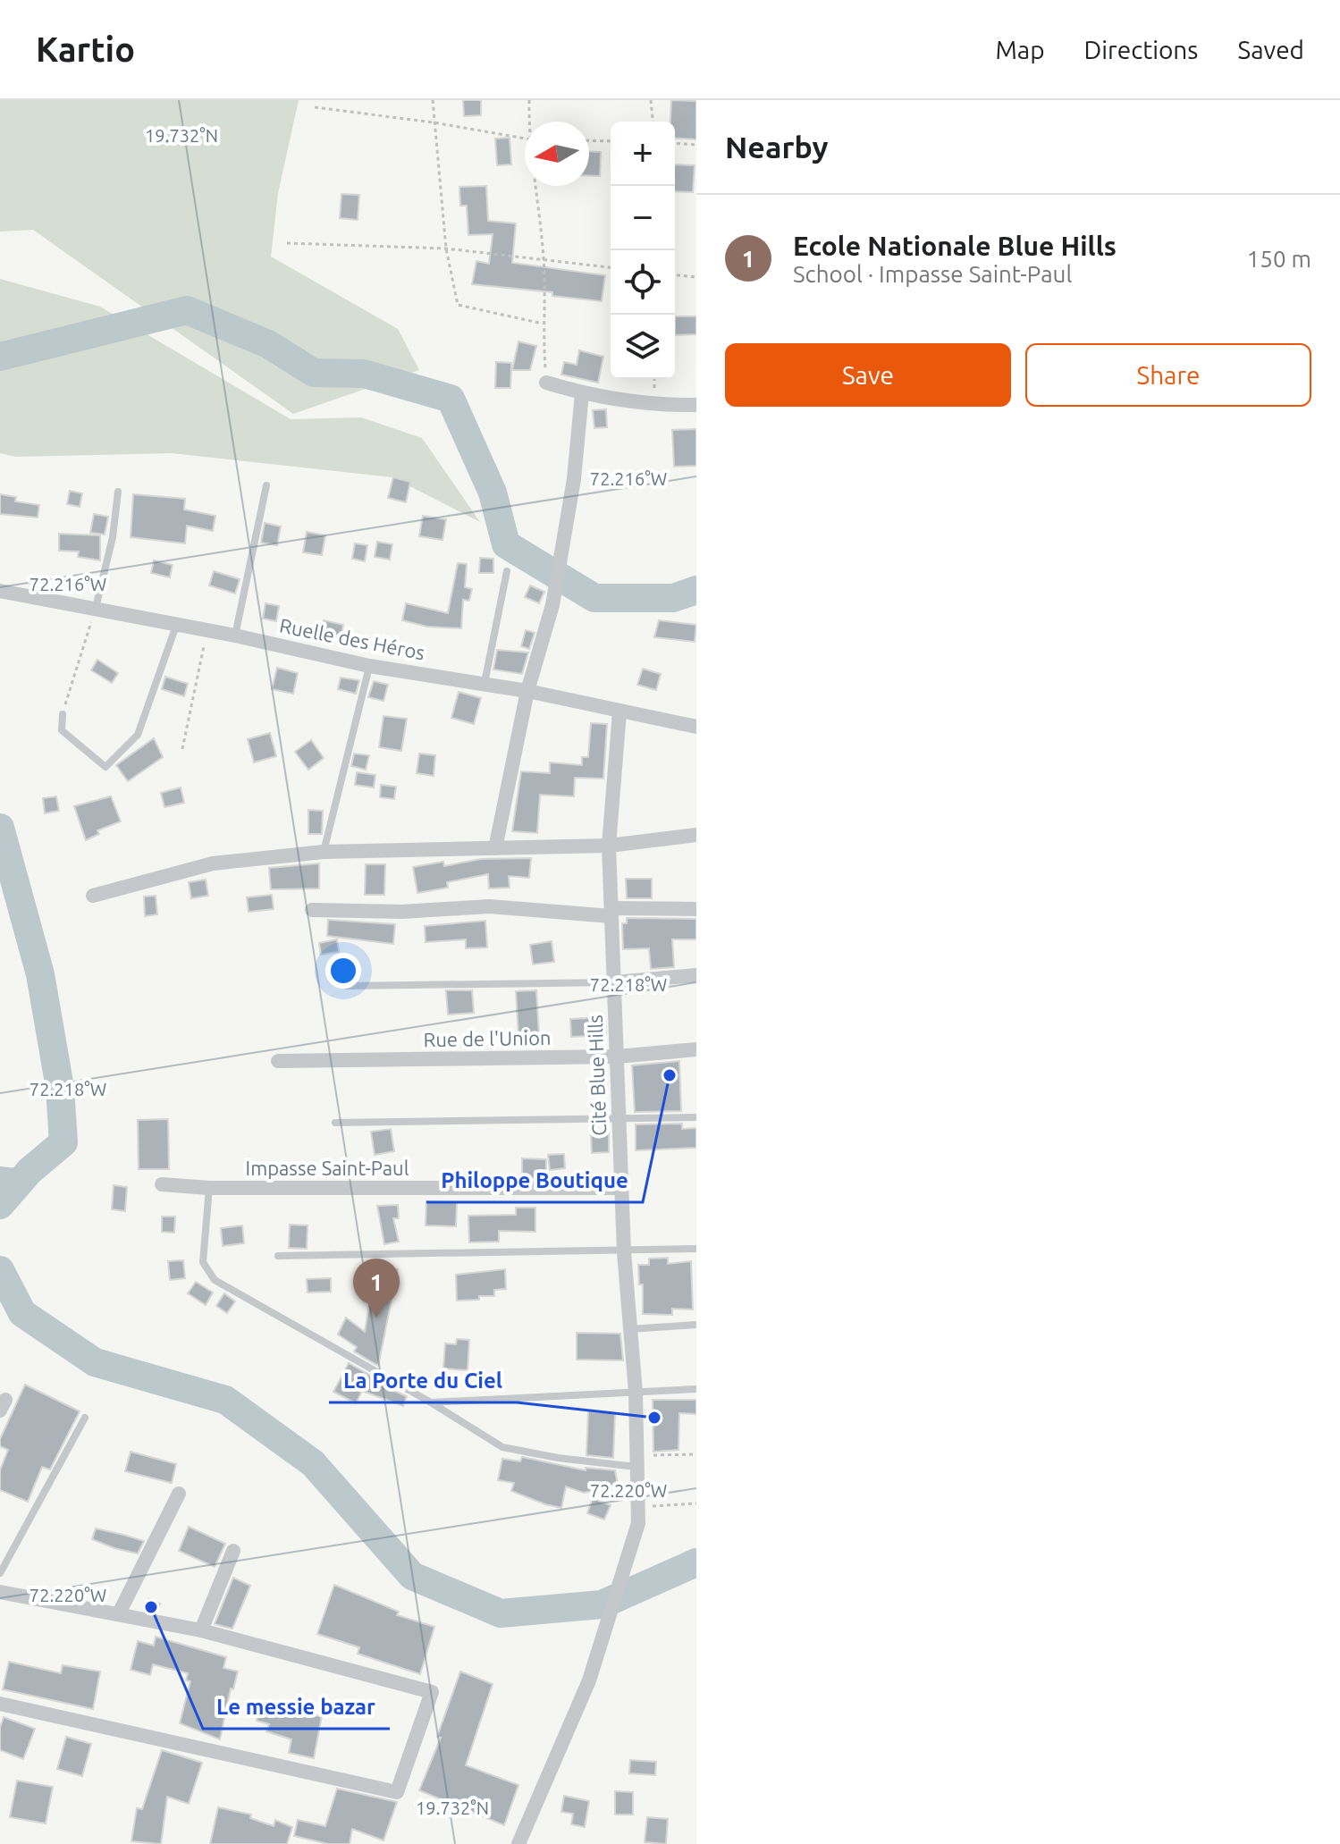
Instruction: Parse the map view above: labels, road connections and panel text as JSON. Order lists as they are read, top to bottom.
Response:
{
  "streets": {
    "street": [
      "Ruelle des Héros",
      "Rue de l'Union",
      "Cité Blue Hills",
      "Impasse Saint-Paul"
    ]
  },
  "crossings": [
    ["Ruelle des Héros", "Cité Blue Hills"],
    ["Rue de l'Union", "Cité Blue Hills"],
    ["Cité Blue Hills", "Impasse Saint-Paul"]
  ],
  "places": ["Philoppe Boutique", "La Porte du Ciel", "Le messie bazar"],
  "north": "left",
  "page": {
    "header": "Kartio",
    "nav": ["Map", "Directions", "Saved"],
    "heading": "Nearby",
    "map_buttons": ["+", "−"],
    "list": [
      {
        "mark": "1",
        "name": "Ecole Nationale Blue Hills",
        "note": "School · Impasse Saint-Paul",
        "value": "150 m"
      }
    ],
    "buttons": ["Save", "Share"],
    "pins": "1"
  },
  "coordinates": [
    "19.732°N",
    "72.216°W",
    "72.218°W",
    "72.220°W"
  ]
}
